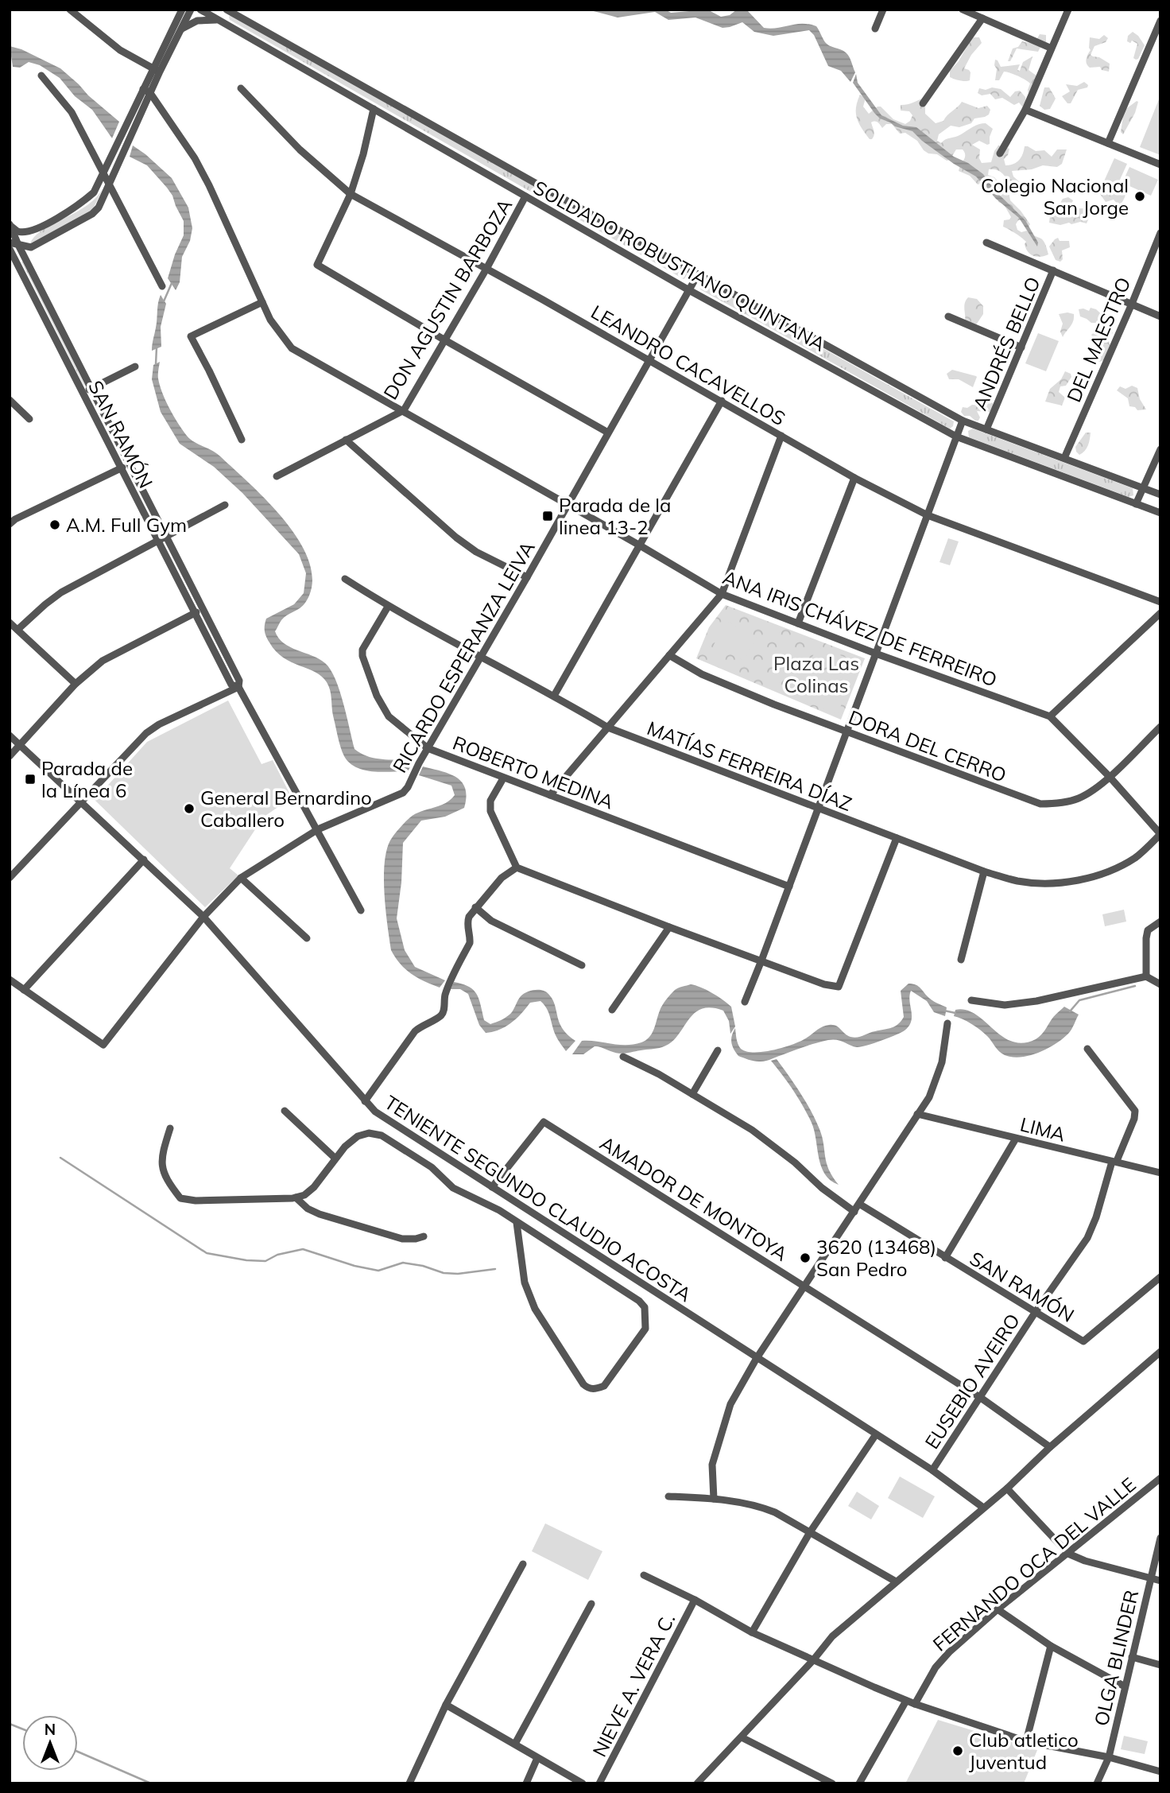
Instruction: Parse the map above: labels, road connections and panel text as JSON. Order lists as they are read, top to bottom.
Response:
{
  "streets": {
    "street": [
      "SOLDADO ROBUSTIANO QUINTANA",
      "DON AGUSTIN BARBOZA",
      "DEL MAESTRO",
      "ANDRÉS BELLO",
      "LEANDRO CACAVELLOS",
      "SAN RAMÓN",
      "ANA IRIS CHÁVEZ DE FERREIRO",
      "RICARDO ESPERANZA LEIVA",
      "DORA DEL CERRO",
      "MATÍAS FERREIRA DÍAZ",
      "ROBERTO MEDINA",
      "LIMA",
      "TENIENTE SEGUNDO CLAUDIO ACOSTA",
      "AMADOR DE MONTOYA",
      "EUSEBIO AVEIRO",
      "FERNANDO OCA DEL VALLE",
      "OLGA BLINDER",
      "NIEVE A. VERA C."
    ]
  },
  "crossings": [
    ["SOLDADO ROBUSTIANO QUINTANA", "DON AGUSTIN BARBOZA"],
    ["SOLDADO ROBUSTIANO QUINTANA", "RICARDO ESPERANZA LEIVA"],
    ["DON AGUSTIN BARBOZA", "LEANDRO CACAVELLOS"],
    ["DON AGUSTIN BARBOZA", "ANA IRIS CHÁVEZ DE FERREIRO"],
    ["LEANDRO CACAVELLOS", "RICARDO ESPERANZA LEIVA"],
    ["SAN RAMÓN", "RICARDO ESPERANZA LEIVA"],
    ["SAN RAMÓN", "EUSEBIO AVEIRO"],
    ["ANA IRIS CHÁVEZ DE FERREIRO", "RICARDO ESPERANZA LEIVA"],
    ["ANA IRIS CHÁVEZ DE FERREIRO", "DORA DEL CERRO"],
    ["ANA IRIS CHÁVEZ DE FERREIRO", "MATÍAS FERREIRA DÍAZ"],
    ["RICARDO ESPERANZA LEIVA", "MATÍAS FERREIRA DÍAZ"],
    ["RICARDO ESPERANZA LEIVA", "ROBERTO MEDINA"],
    ["RICARDO ESPERANZA LEIVA", "TENIENTE SEGUNDO CLAUDIO ACOSTA"],
    ["MATÍAS FERREIRA DÍAZ", "ROBERTO MEDINA"],
    ["LIMA", "EUSEBIO AVEIRO"],
    ["TENIENTE SEGUNDO CLAUDIO ACOSTA", "AMADOR DE MONTOYA"],
    ["TENIENTE SEGUNDO CLAUDIO ACOSTA", "EUSEBIO AVEIRO"],
    ["AMADOR DE MONTOYA", "EUSEBIO AVEIRO"]
  ],
  "parks": ["Plaza Las Colinas"],
  "places": {
    "other": [
      "Colegio Nacional San Jorge",
      "A.M. Full Gym",
      "General Bernardino Caballero",
      "3620 (13468) San Pedro",
      "Club atletico Juventud"
    ],
    "transit": ["Parada de la linea 13-2", "Parada de la Línea 6"]
  },
  "north": "top"
}
